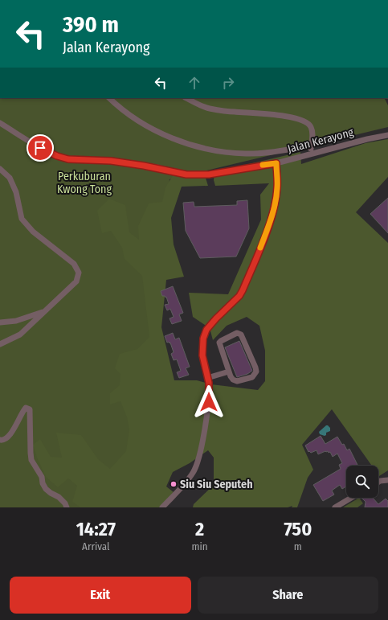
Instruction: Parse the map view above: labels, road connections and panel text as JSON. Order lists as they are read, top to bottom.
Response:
{
  "streets": {
    "street": ["Jalan Kerayong"]
  },
  "parks": ["Perkuburan Kwong Tong"],
  "places": ["Siu Siu Seputeh"],
  "page": {
    "turn": ["390 m", "Jalan Kerayong"],
    "eta": [
      "14:27",
      "Arrival",
      "2",
      "min",
      "750",
      "m"
    ],
    "buttons": ["Exit", "Share"]
  }
}
